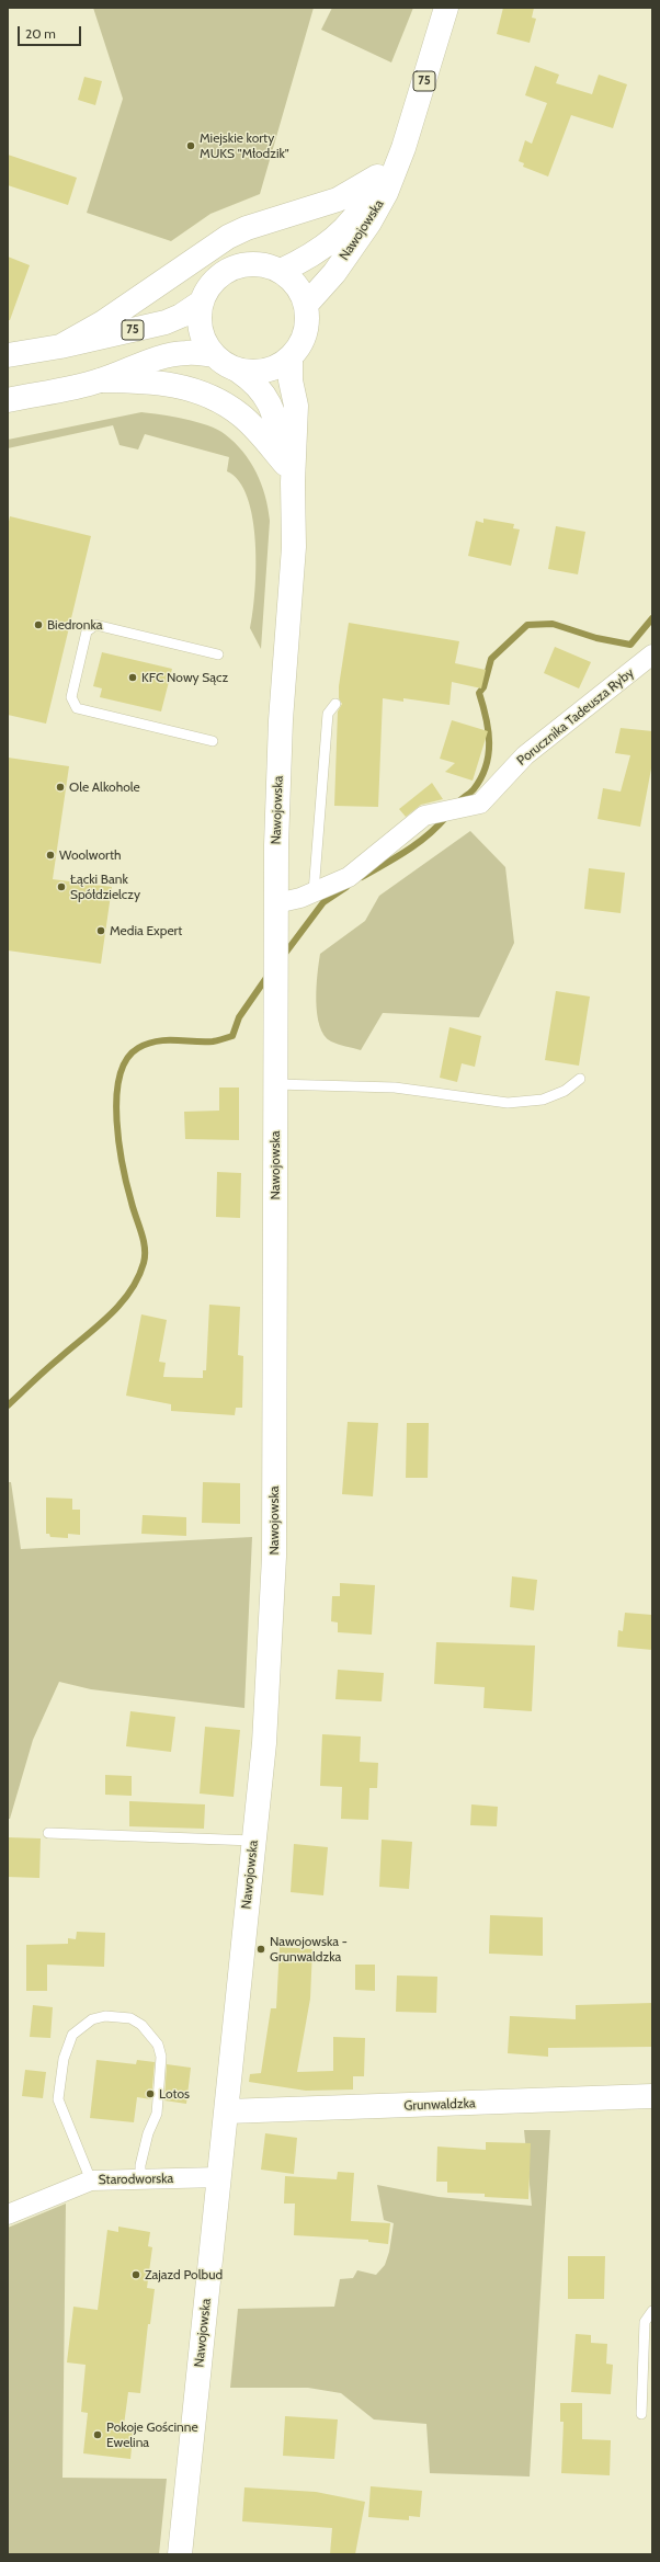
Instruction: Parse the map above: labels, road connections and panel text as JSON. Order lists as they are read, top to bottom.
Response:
{
  "streets": {
    "street": [
      "75",
      "Nawojowska",
      "Porucznika Tadeusza Ryby",
      "Grunwaldzka",
      "Starodworska"
    ]
  },
  "crossings": [
    ["75", "Nawojowska"],
    ["Nawojowska", "Porucznika Tadeusza Ryby"],
    ["Nawojowska", "Grunwaldzka"],
    ["Nawojowska", "Starodworska"]
  ],
  "places": [
    "Miejskie korty MUKS \"Młodzik\"",
    "Biedronka",
    "KFC Nowy Sącz",
    "Ole Alkohole",
    "Woolworth",
    "Łącki Bank Spółdzielczy",
    "Media Expert",
    "Nawojowska - Grunwaldzka",
    "Lotos",
    "Zajazd Polbud",
    "Pokoje Gościnne Ewelina"
  ],
  "scale_bar": "20 m"
}
